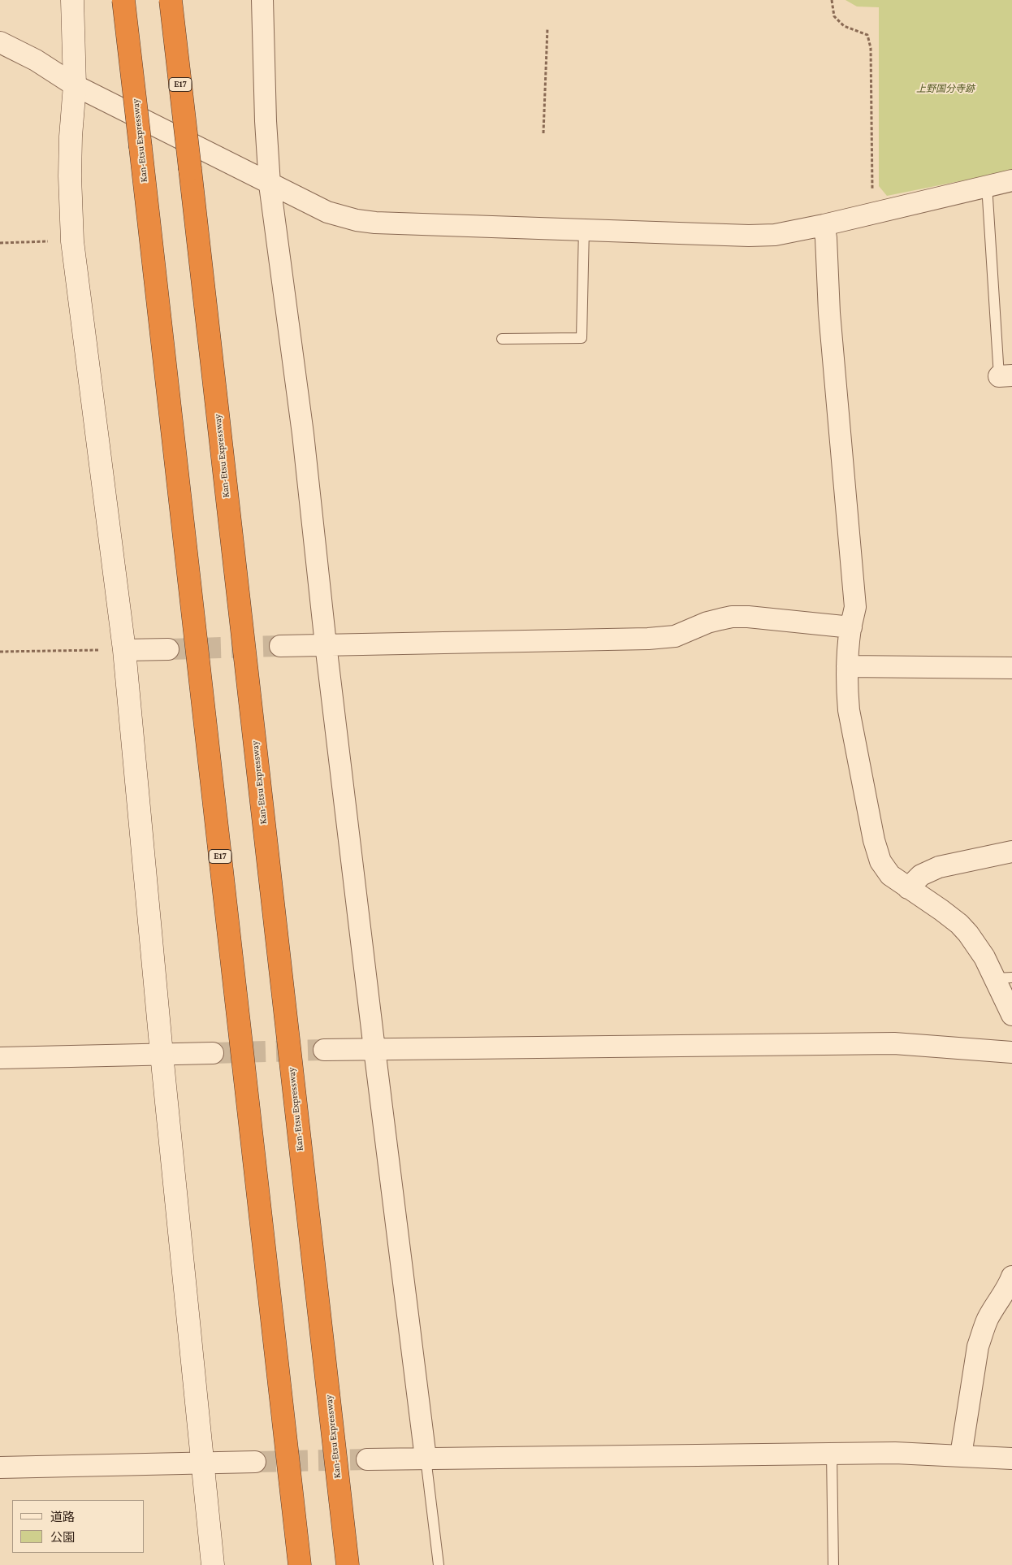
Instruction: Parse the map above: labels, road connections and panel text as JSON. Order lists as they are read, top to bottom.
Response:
{
  "streets": {
    "highway": ["E17", "Kan-Etsu Expressway"]
  },
  "parks": ["上野国分寺跡"],
  "legend": ["道路", "公園"]
}
